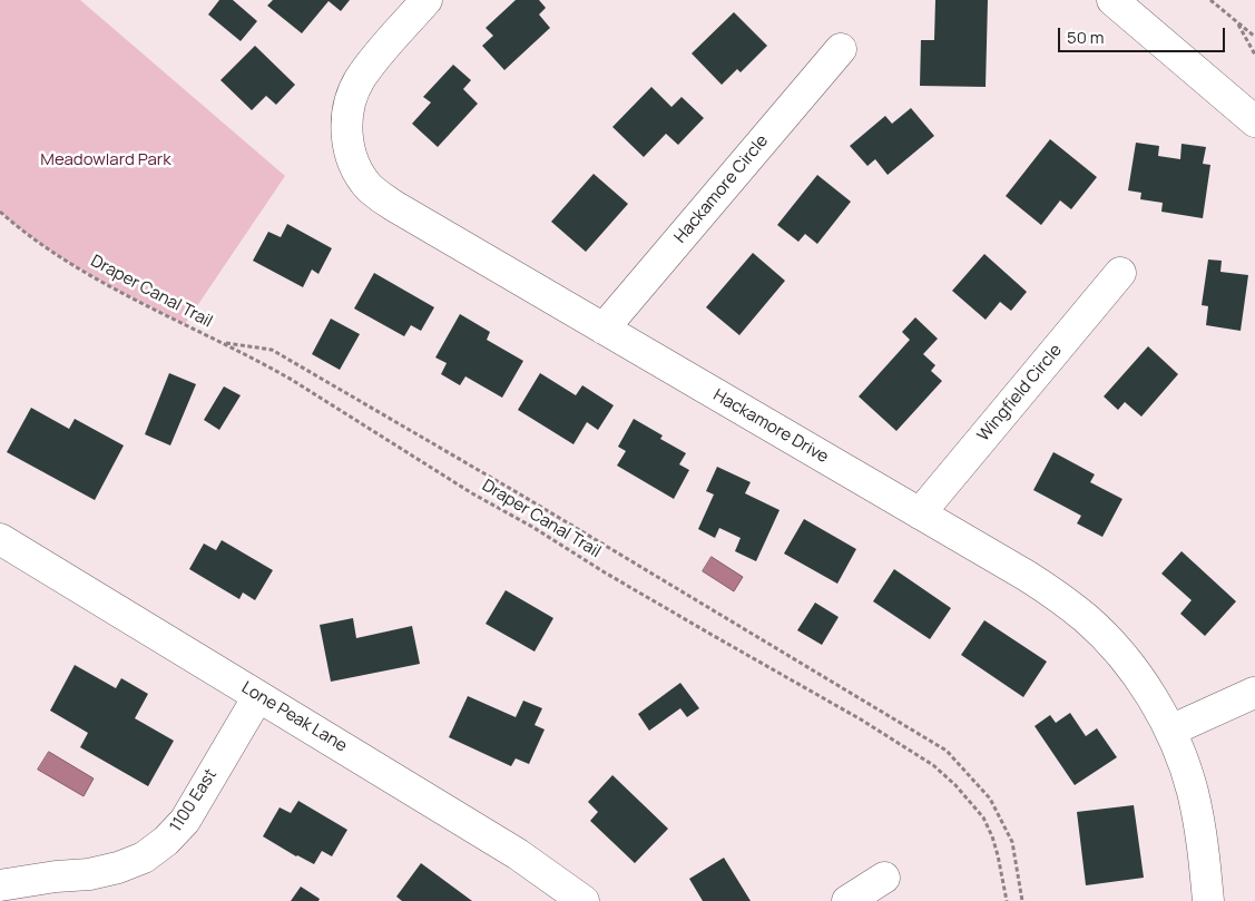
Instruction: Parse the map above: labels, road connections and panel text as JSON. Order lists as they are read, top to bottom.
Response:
{
  "streets": {
    "street": [
      "Hackamore Circle",
      "Wingfield Circle",
      "Hackamore Drive",
      "Lone Peak Lane",
      "1100 East"
    ],
    "path": ["Draper Canal Trail"]
  },
  "crossings": [
    ["Hackamore Circle", "Hackamore Drive"],
    ["Wingfield Circle", "Hackamore Drive"],
    ["Lone Peak Lane", "1100 East"]
  ],
  "parks": ["Meadowlard Park"],
  "scale_bar": "50 m"
}
